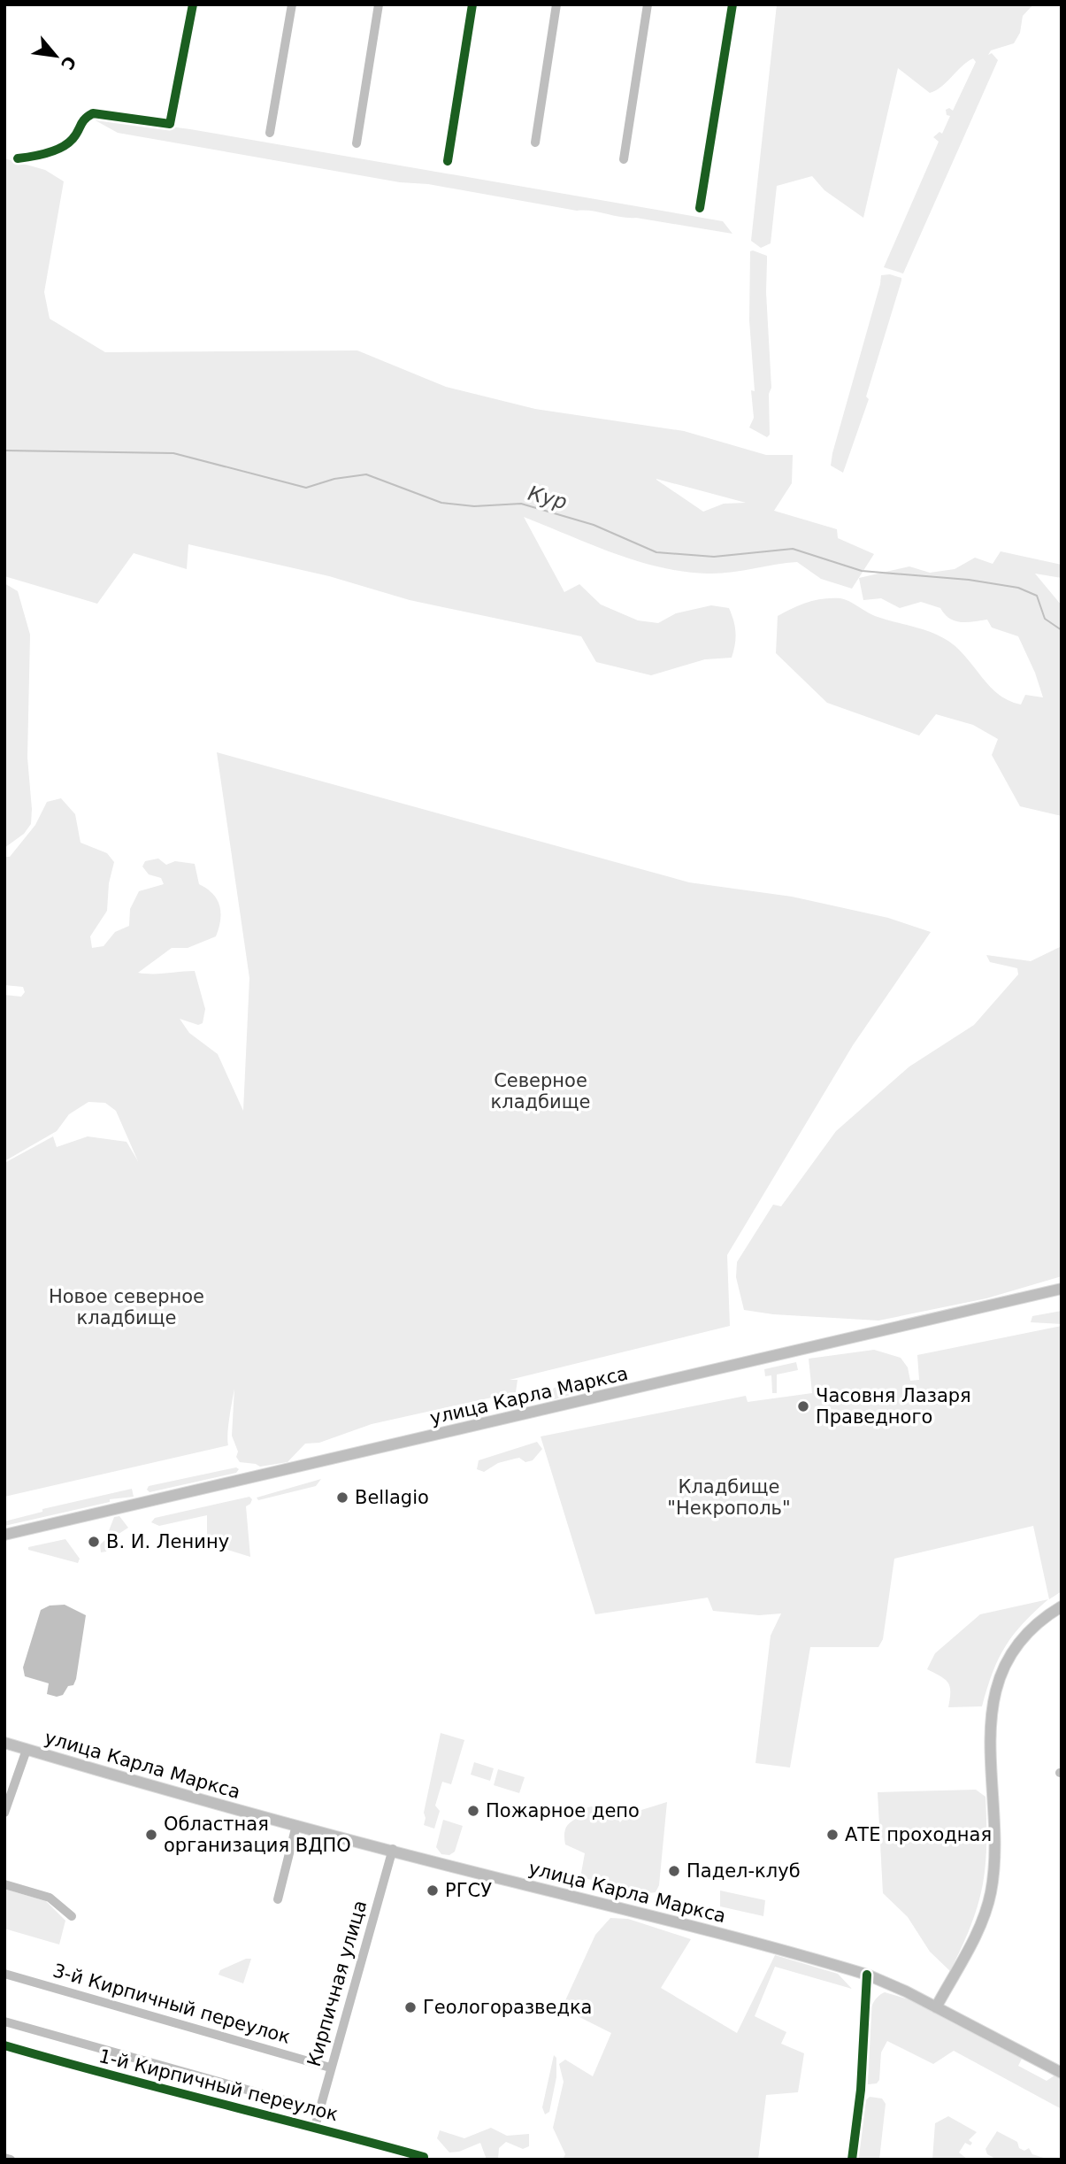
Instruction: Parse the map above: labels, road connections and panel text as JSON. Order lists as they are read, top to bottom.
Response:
{
  "streets": {
    "main road": ["улица Карла Маркса"],
    "street": ["Кирпичная улица", "3-й Кирпичный переулок", "1-й Кирпичный переулок"]
  },
  "crossings": [
    ["улица Карла Маркса", "Кирпичная улица"],
    ["Кирпичная улица", "3-й Кирпичный переулок"],
    ["Кирпичная улица", "1-й Кирпичный переулок"]
  ],
  "water": ["Кур"],
  "parks": ["Северное кладбище", "Новое северное кладбище", "Кладбище \"Некрополь\""],
  "places": [
    "Часовня Лазаря Праведного",
    "Bellagio",
    "В. И. Ленину",
    "Пожарное депо",
    "Областная организация ВДПО",
    "АТЕ проходная",
    "Падел-клуб",
    "РГСУ",
    "Геологоразведка"
  ],
  "north": "bottom right"
}
